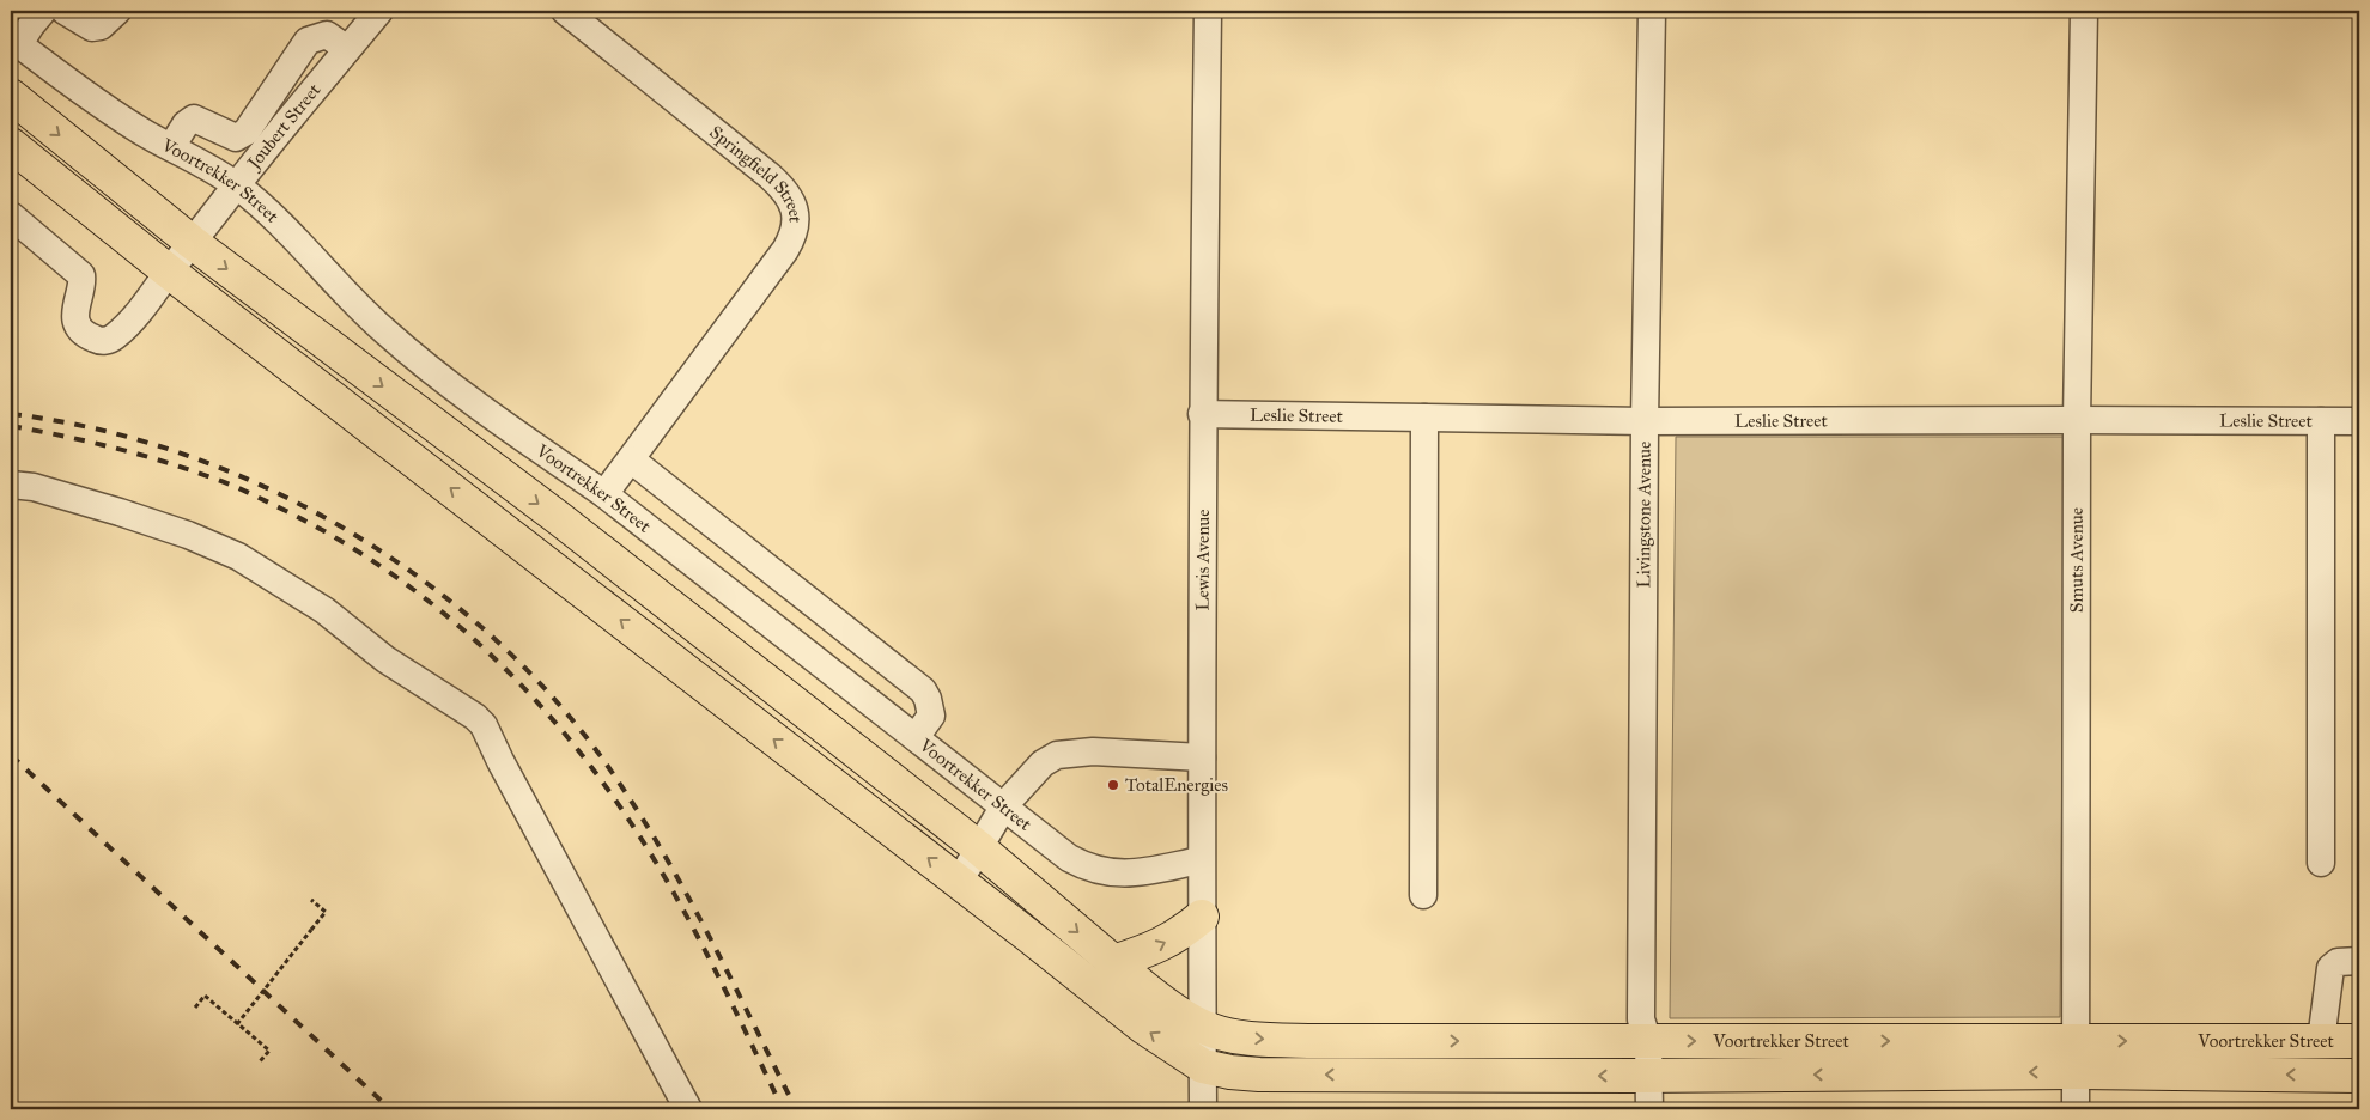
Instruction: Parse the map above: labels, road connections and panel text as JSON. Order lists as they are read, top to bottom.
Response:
{
  "streets": {
    "main road": ["Voortrekker Street"],
    "street": [
      "Joubert Street",
      "Springfield Street",
      "Leslie Street",
      "Livingstone Avenue",
      "Lewis Avenue",
      "Smuts Avenue"
    ]
  },
  "crossings": [
    ["Joubert Street", "Voortrekker Street"],
    ["Springfield Street", "Voortrekker Street"],
    ["Voortrekker Street", "Livingstone Avenue"],
    ["Voortrekker Street", "Lewis Avenue"],
    ["Voortrekker Street", "Smuts Avenue"],
    ["Leslie Street", "Livingstone Avenue"],
    ["Leslie Street", "Lewis Avenue"],
    ["Leslie Street", "Smuts Avenue"]
  ],
  "places": ["TotalEnergies"]
}
